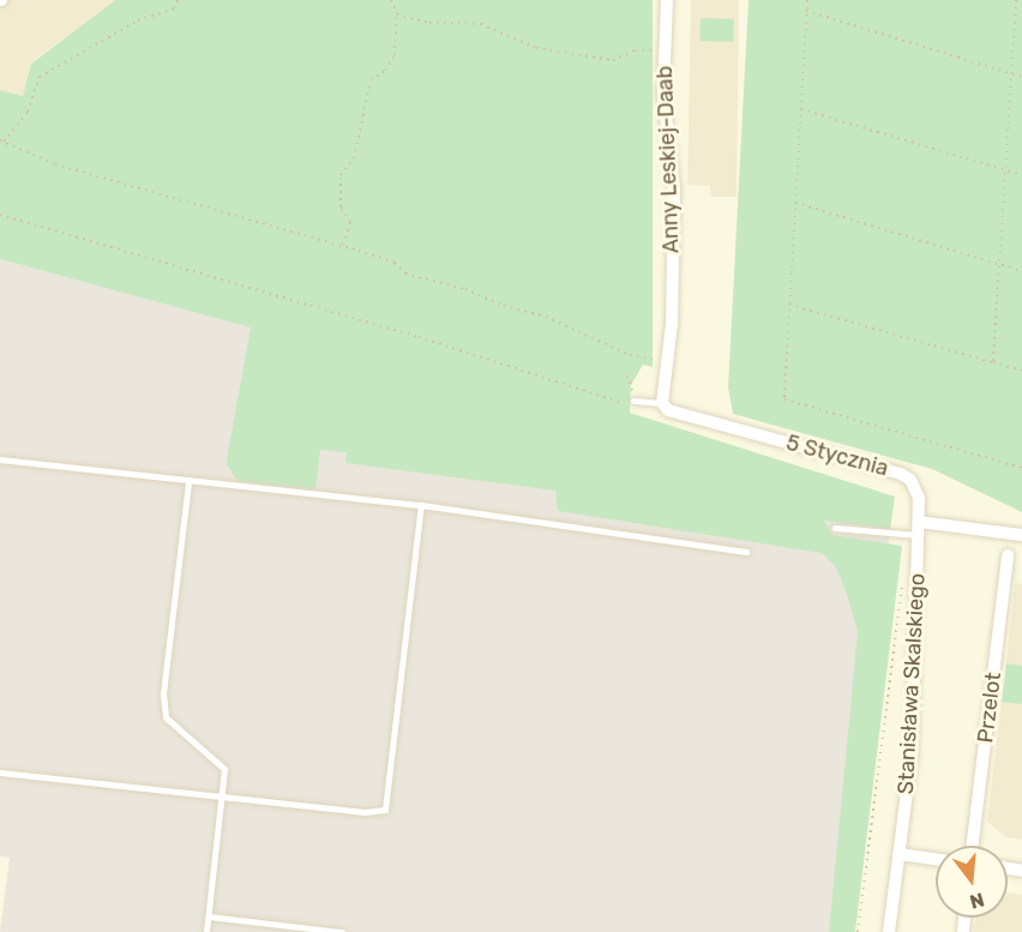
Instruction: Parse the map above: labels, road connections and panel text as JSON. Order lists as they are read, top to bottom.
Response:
{
  "streets": {
    "street": [
      "Anny Leskiej-Daab",
      "5 Stycznia",
      "Stanisława Skalskiego",
      "Przelot"
    ]
  },
  "crossings": [
    ["Anny Leskiej-Daab", "5 Stycznia"],
    ["5 Stycznia", "Stanisława Skalskiego"]
  ],
  "north": "bottom"
}
